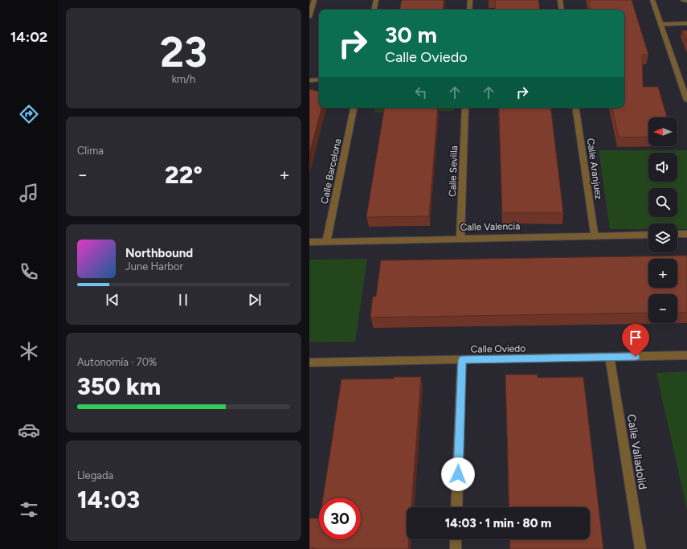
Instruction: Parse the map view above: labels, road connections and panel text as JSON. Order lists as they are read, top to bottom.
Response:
{
  "streets": {
    "street": [
      "Calle Aranjuez",
      "Calle Barcelona",
      "Calle Sevilla",
      "Calle Valencia",
      "Calle Oviedo",
      "Calle Valladolid"
    ]
  },
  "crossings": [
    ["Calle Aranjuez", "Calle Valencia"],
    ["Calle Barcelona", "Calle Valencia"],
    ["Calle Sevilla", "Calle Valencia"],
    ["Calle Oviedo", "Calle Valladolid"]
  ],
  "north": "left",
  "page": {
    "tabs": "14:02",
    "tile": [
      ["23", "km/h"],
      "Clima",
      ["Autonomía · 70%", "350 km"],
      ["Llegada", "14:03"]
    ],
    "turn": ["30 m", "Calle Oviedo"],
    "map_buttons": ["+", "−"],
    "heat": ["−", "22°", "+"],
    "song": ["Northbound", "June Harbor"],
    "limit": "30",
    "trip": "14:03 · 1 min · 80 m"
  }
}
